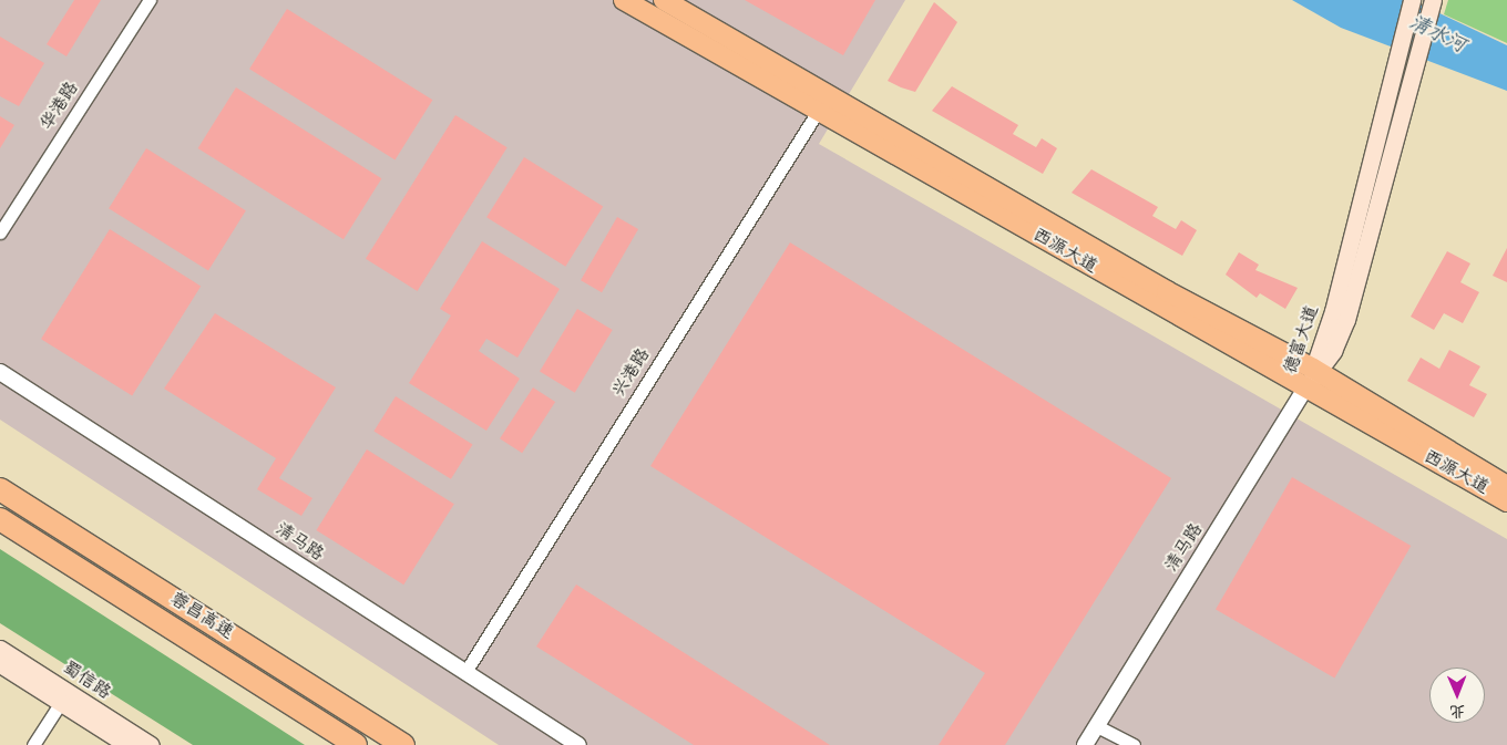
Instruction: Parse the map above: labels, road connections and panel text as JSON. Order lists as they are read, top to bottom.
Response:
{
  "streets": {
    "highway": ["蓉昌高速"],
    "main road": ["西源大道", "德富大道", "蜀信路"],
    "street": ["华港路", "兴港路", "清马路"]
  },
  "crossings": [
    ["西源大道", "德富大道"],
    ["西源大道", "兴港路"],
    ["西源大道", "清马路"],
    ["德富大道", "清马路"],
    ["兴港路", "清马路"]
  ],
  "water": ["清水河"],
  "north": "bottom"
}
